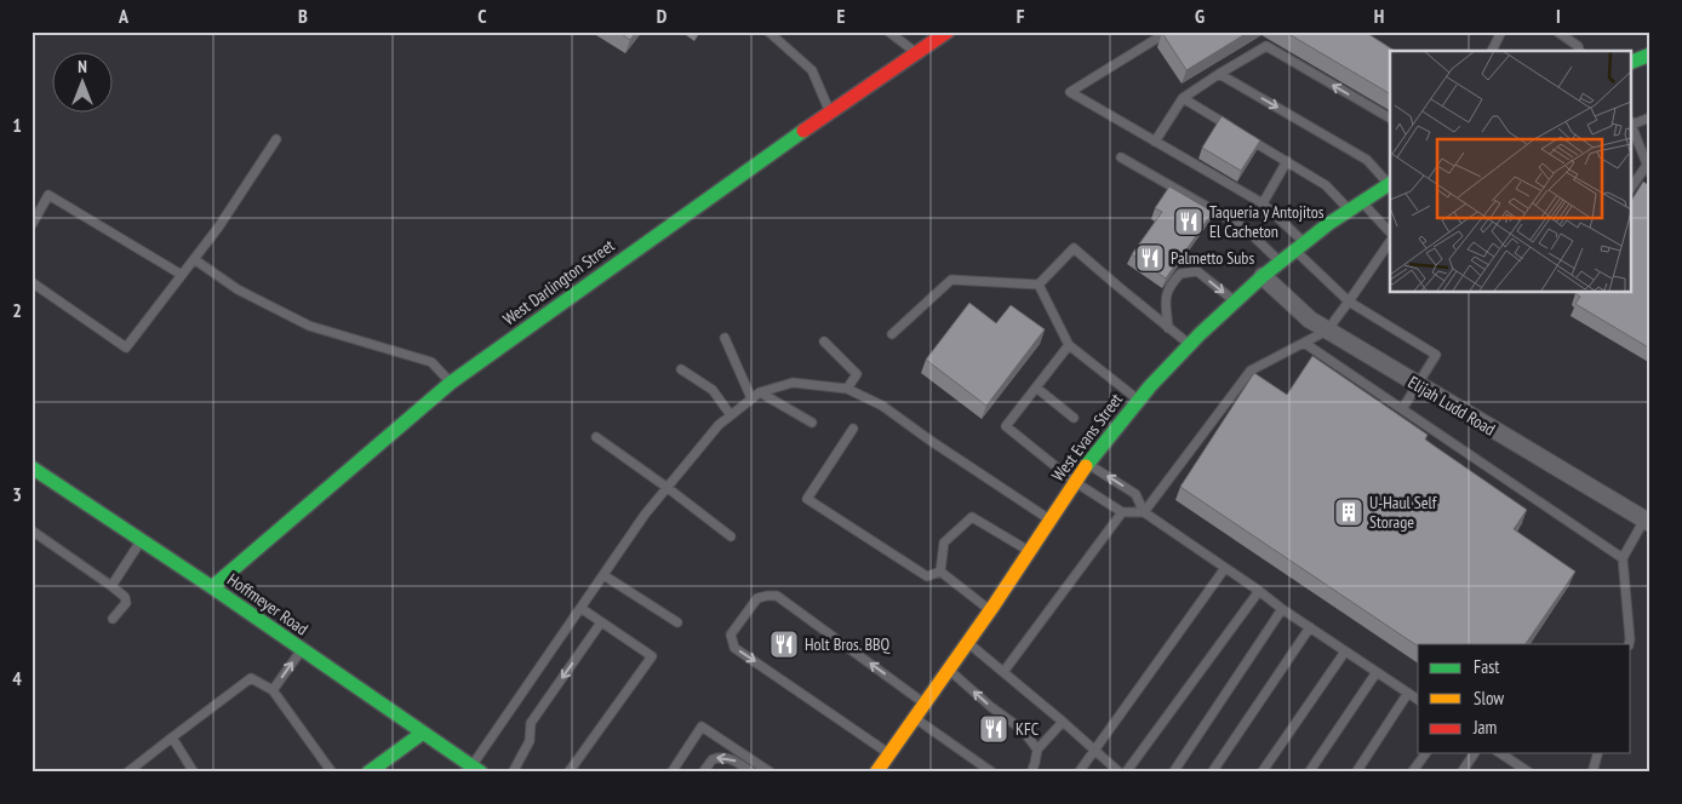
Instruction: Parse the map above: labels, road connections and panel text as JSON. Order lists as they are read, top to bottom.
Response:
{
  "streets": {
    "main road": ["West Darlington Street", "West Evans Street", "Hoffmeyer Road"],
    "street": ["Elijah Ludd Road"]
  },
  "crossings": [
    ["West Darlington Street", "Hoffmeyer Road"],
    ["Elijah Ludd Road", "West Evans Street"]
  ],
  "places": {
    "restaurant": [
      "Taqueria y Antojitos El Cacheton",
      "Palmetto Subs",
      "Holt Bros. BBQ",
      "KFC"
    ],
    "building": ["U-Haul Self Storage"]
  },
  "legend": ["Fast", "Slow", "Jam"],
  "north": "top",
  "grid": {
    "columns": [
      "A",
      "B",
      "C",
      "D",
      "E",
      "F",
      "G",
      "H",
      "I"
    ],
    "rows": [
      "1",
      "2",
      "3",
      "4"
    ]
  }
}
